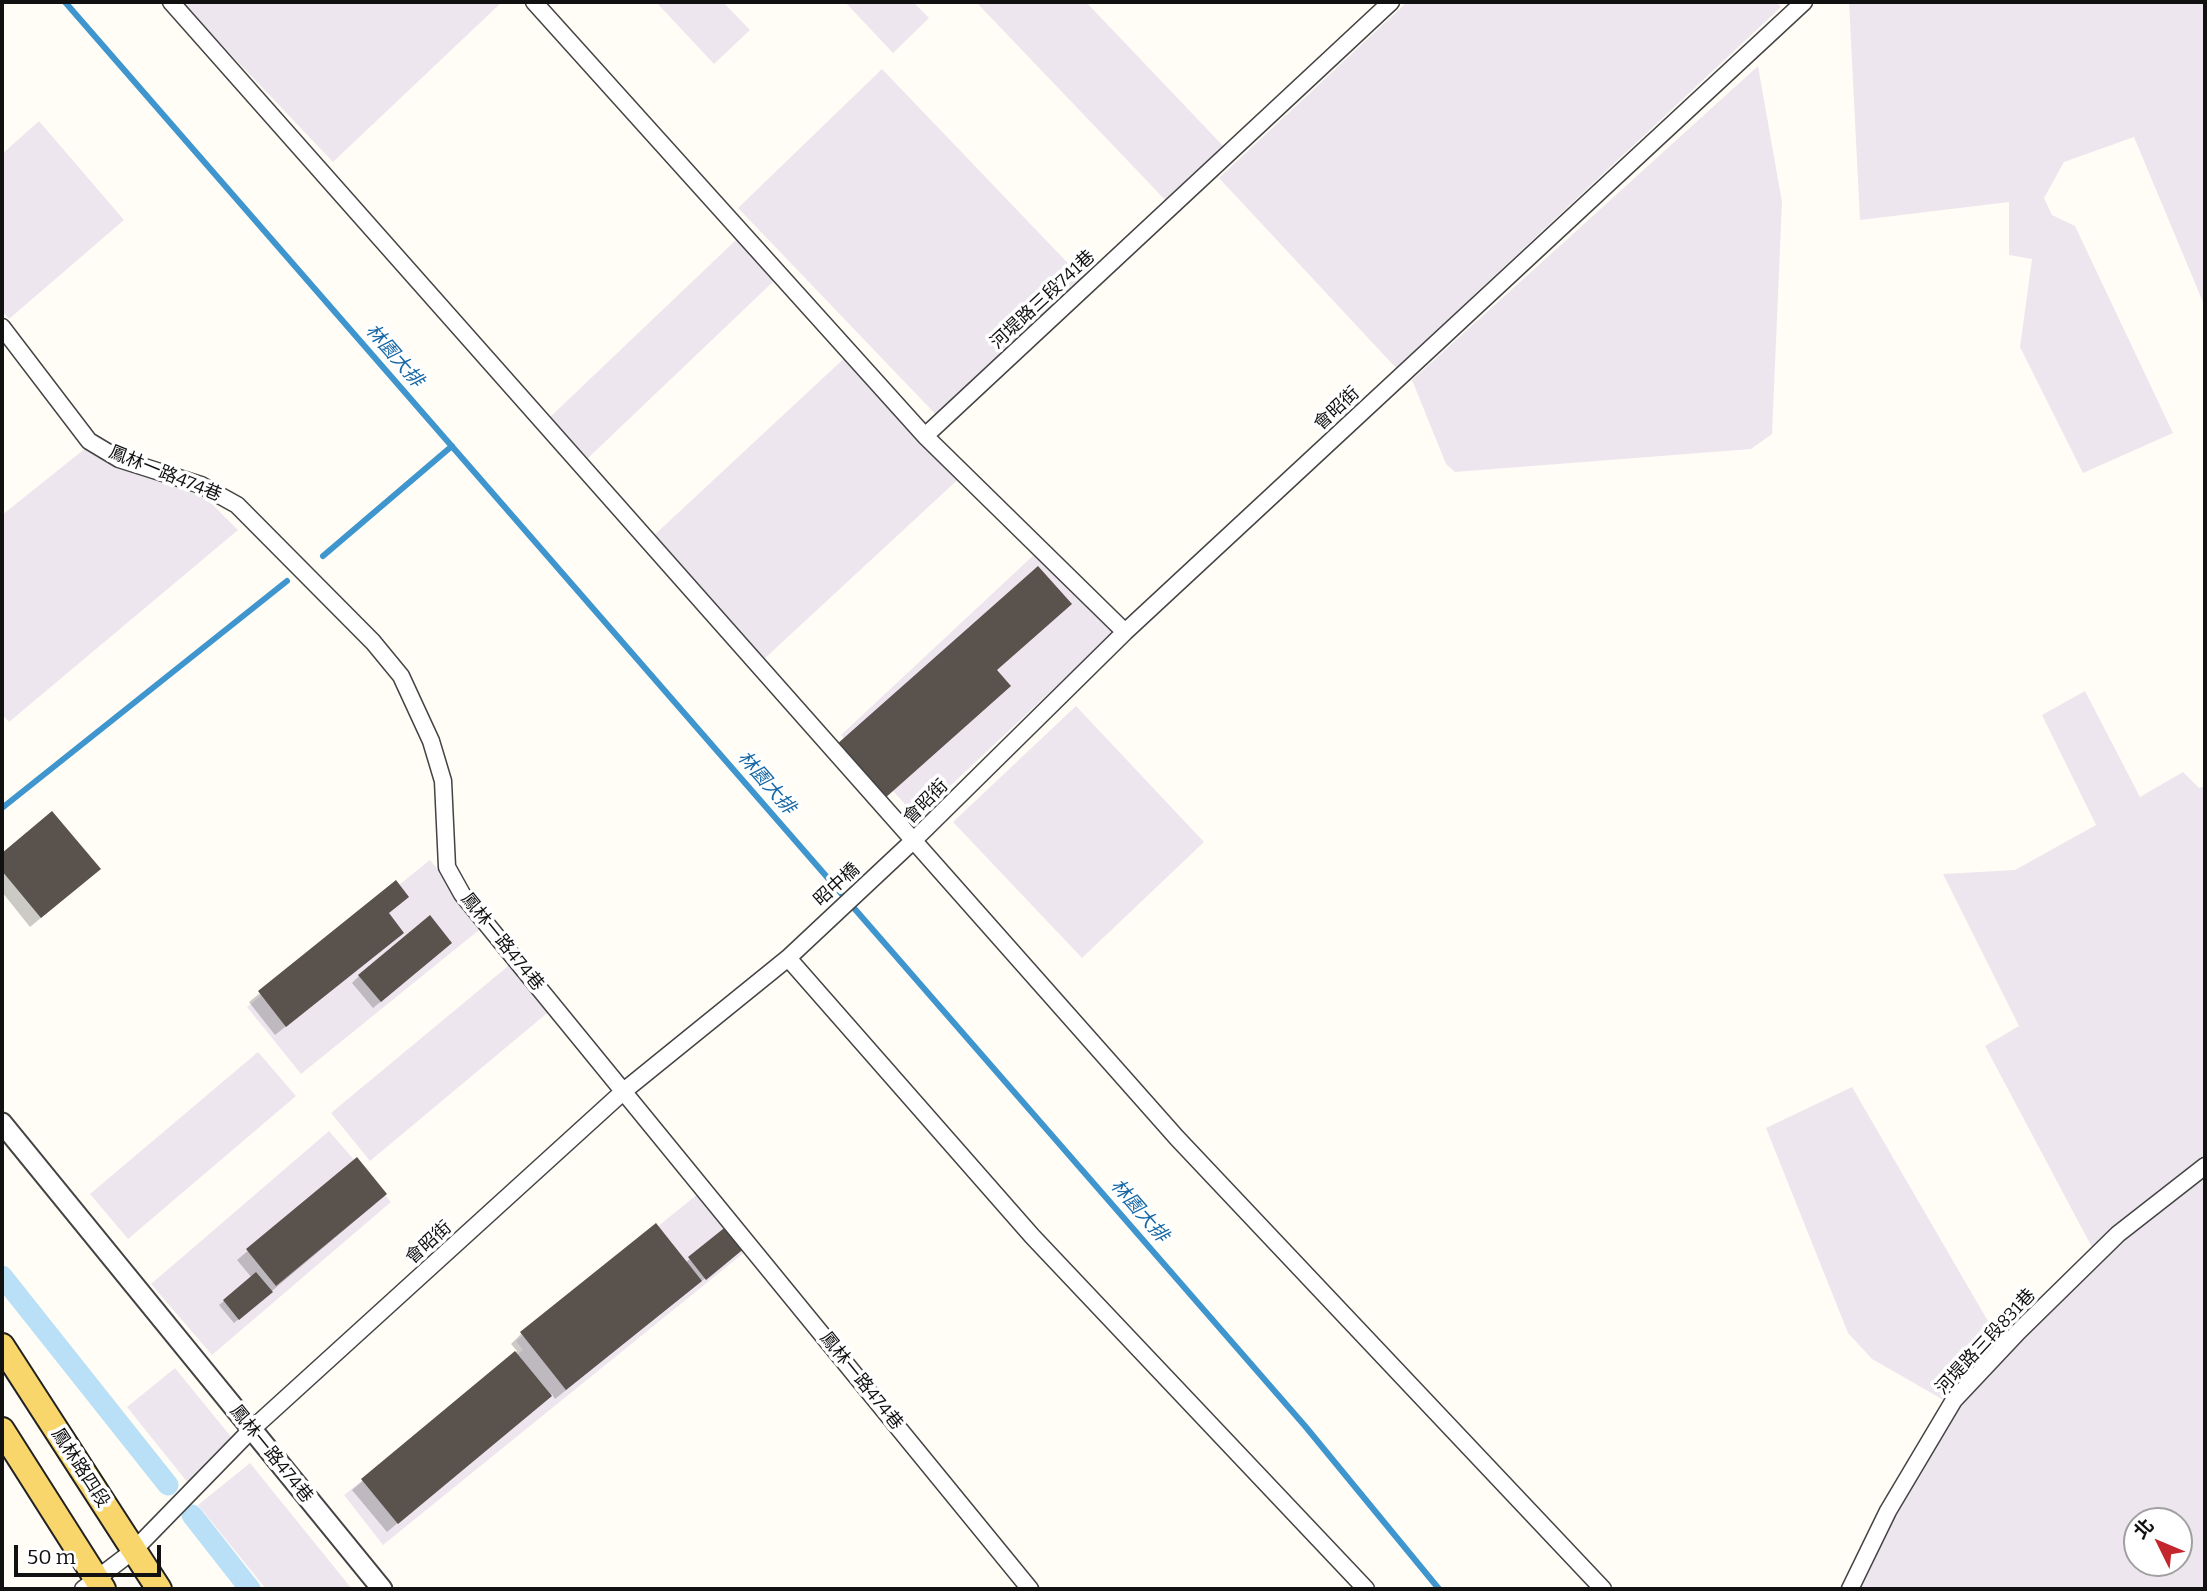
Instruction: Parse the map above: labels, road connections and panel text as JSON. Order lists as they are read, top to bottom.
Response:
{
  "streets": {
    "main road": ["鳳林路四段"],
    "street": [
      "河堤路三段741巷",
      "會昭街",
      "鳳林一路474巷",
      "昭中橋",
      "河堤路三段831巷"
    ]
  },
  "crossings": [
    ["會昭街", "鳳林一路474巷"],
    ["會昭街", "昭中橋"],
    ["會昭街", "鳳林路四段"]
  ],
  "water": ["林園大排"],
  "scale_bar": "50 m",
  "north": "top left"
}
